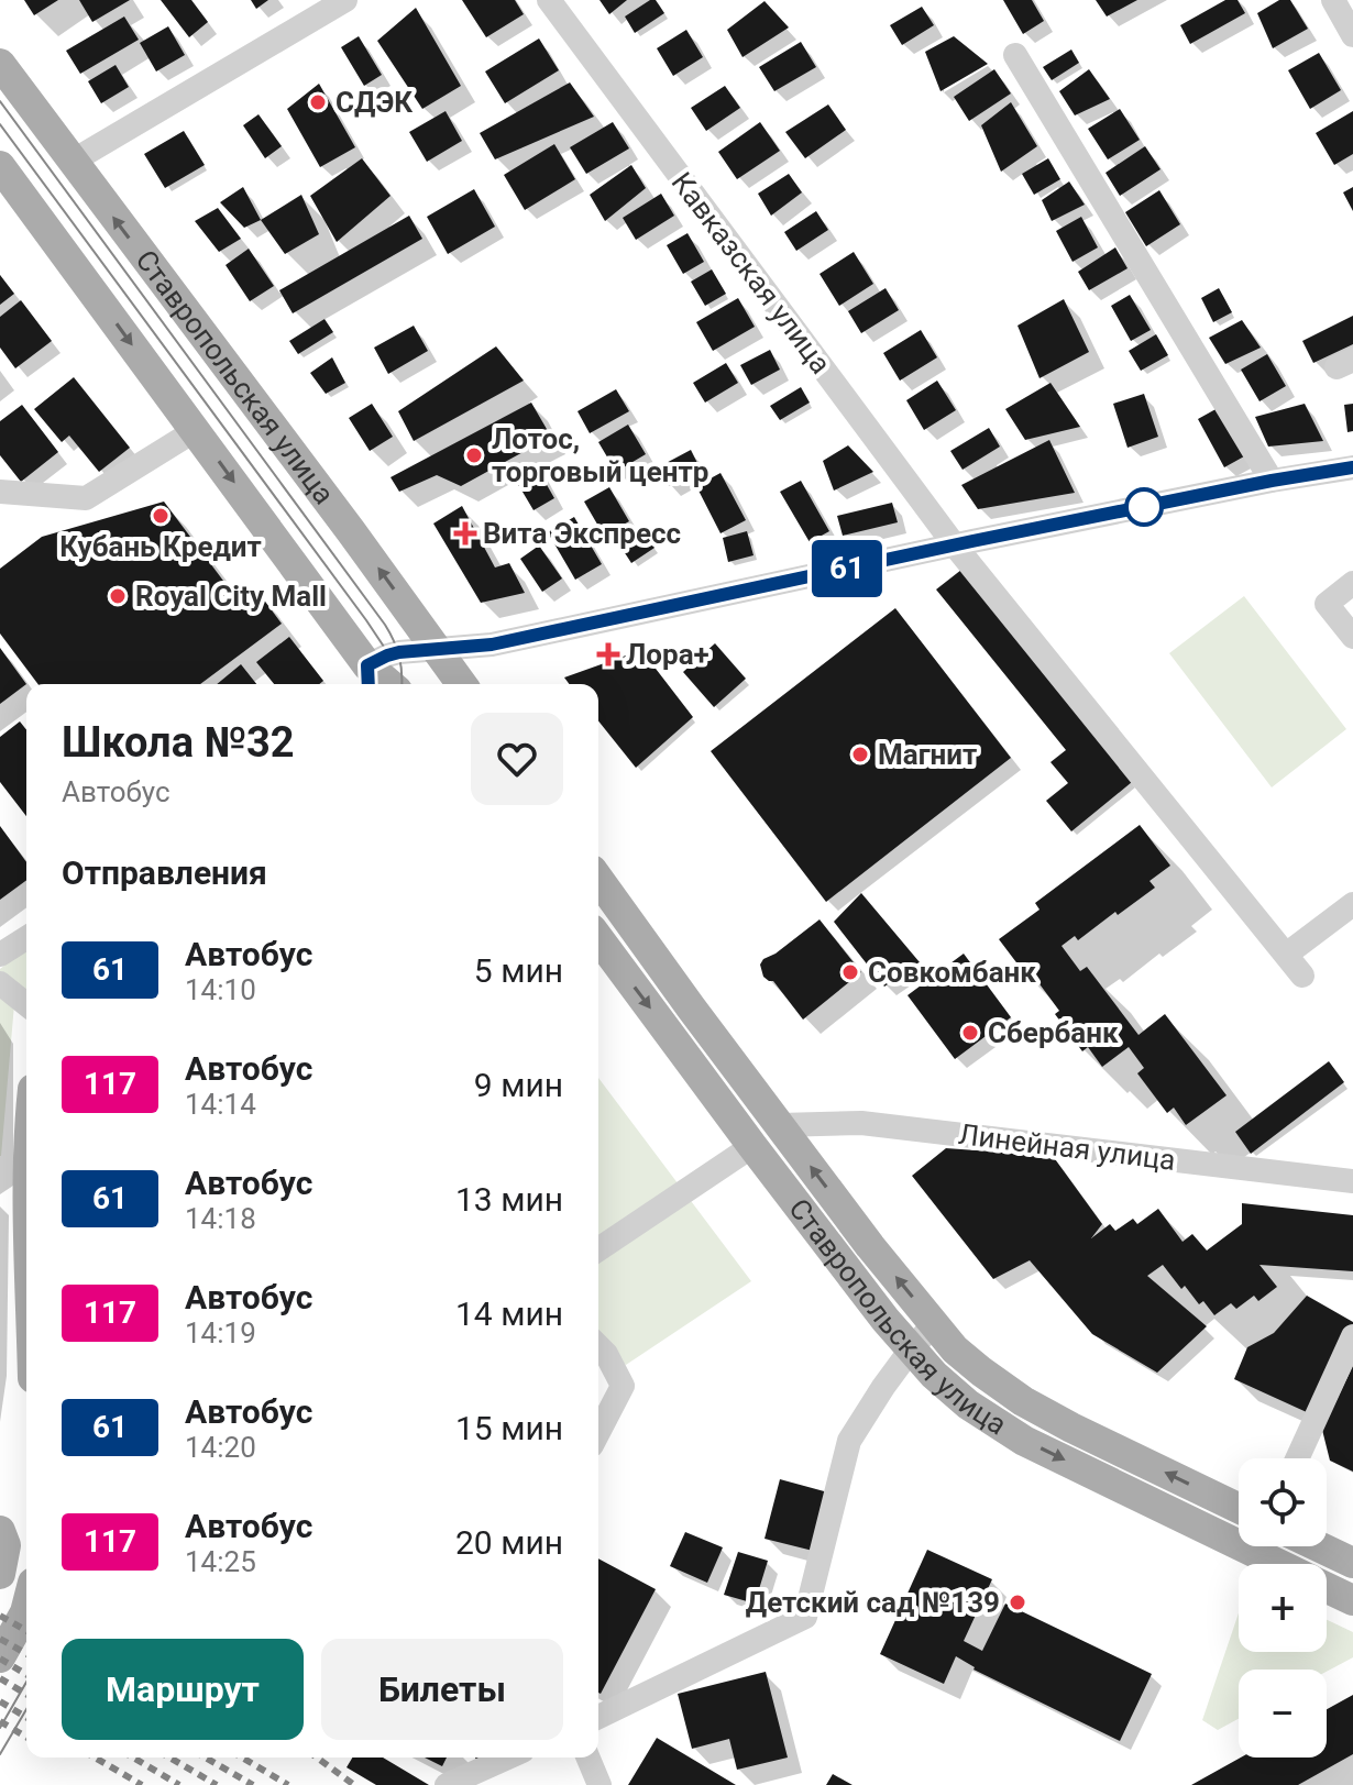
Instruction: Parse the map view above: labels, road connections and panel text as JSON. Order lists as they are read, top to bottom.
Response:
{
  "streets": {
    "main road": ["Ставропольская улица"],
    "street": ["Кавказская улица", "Линейная улица"]
  },
  "crossings": [
    ["Ставропольская улица", "Линейная улица"]
  ],
  "places": {
    "other": [
      "СДЭК",
      "Лотос, торговый центр",
      "Кубань Кредит",
      "Royal City Mall",
      "Магнит",
      "Совкомбанк",
      "Сбербанк",
      "Детский сад №139"
    ],
    "health": ["Вита Экспресс", "Лора+"]
  },
  "lines": ["bus line 61"],
  "page": {
    "on_map": "61",
    "heading": [
      ["Школа №32", "Автобус"],
      "Отправления"
    ],
    "list": [
      {
        "mark": "61",
        "name": "Автобус",
        "note": "14:10",
        "value": "5 мин"
      },
      {
        "mark": "117",
        "name": "Автобус",
        "note": "14:14",
        "value": "9 мин"
      },
      {
        "mark": "61",
        "name": "Автобус",
        "note": "14:18",
        "value": "13 мин"
      },
      {
        "mark": "117",
        "name": "Автобус",
        "note": "14:19",
        "value": "14 мин"
      },
      {
        "mark": "61",
        "name": "Автобус",
        "note": "14:20",
        "value": "15 мин"
      },
      {
        "mark": "117",
        "name": "Автобус",
        "note": "14:25",
        "value": "20 мин"
      }
    ],
    "map_buttons": ["+", "−"],
    "buttons": ["Маршрут", "Билеты"]
  }
}
